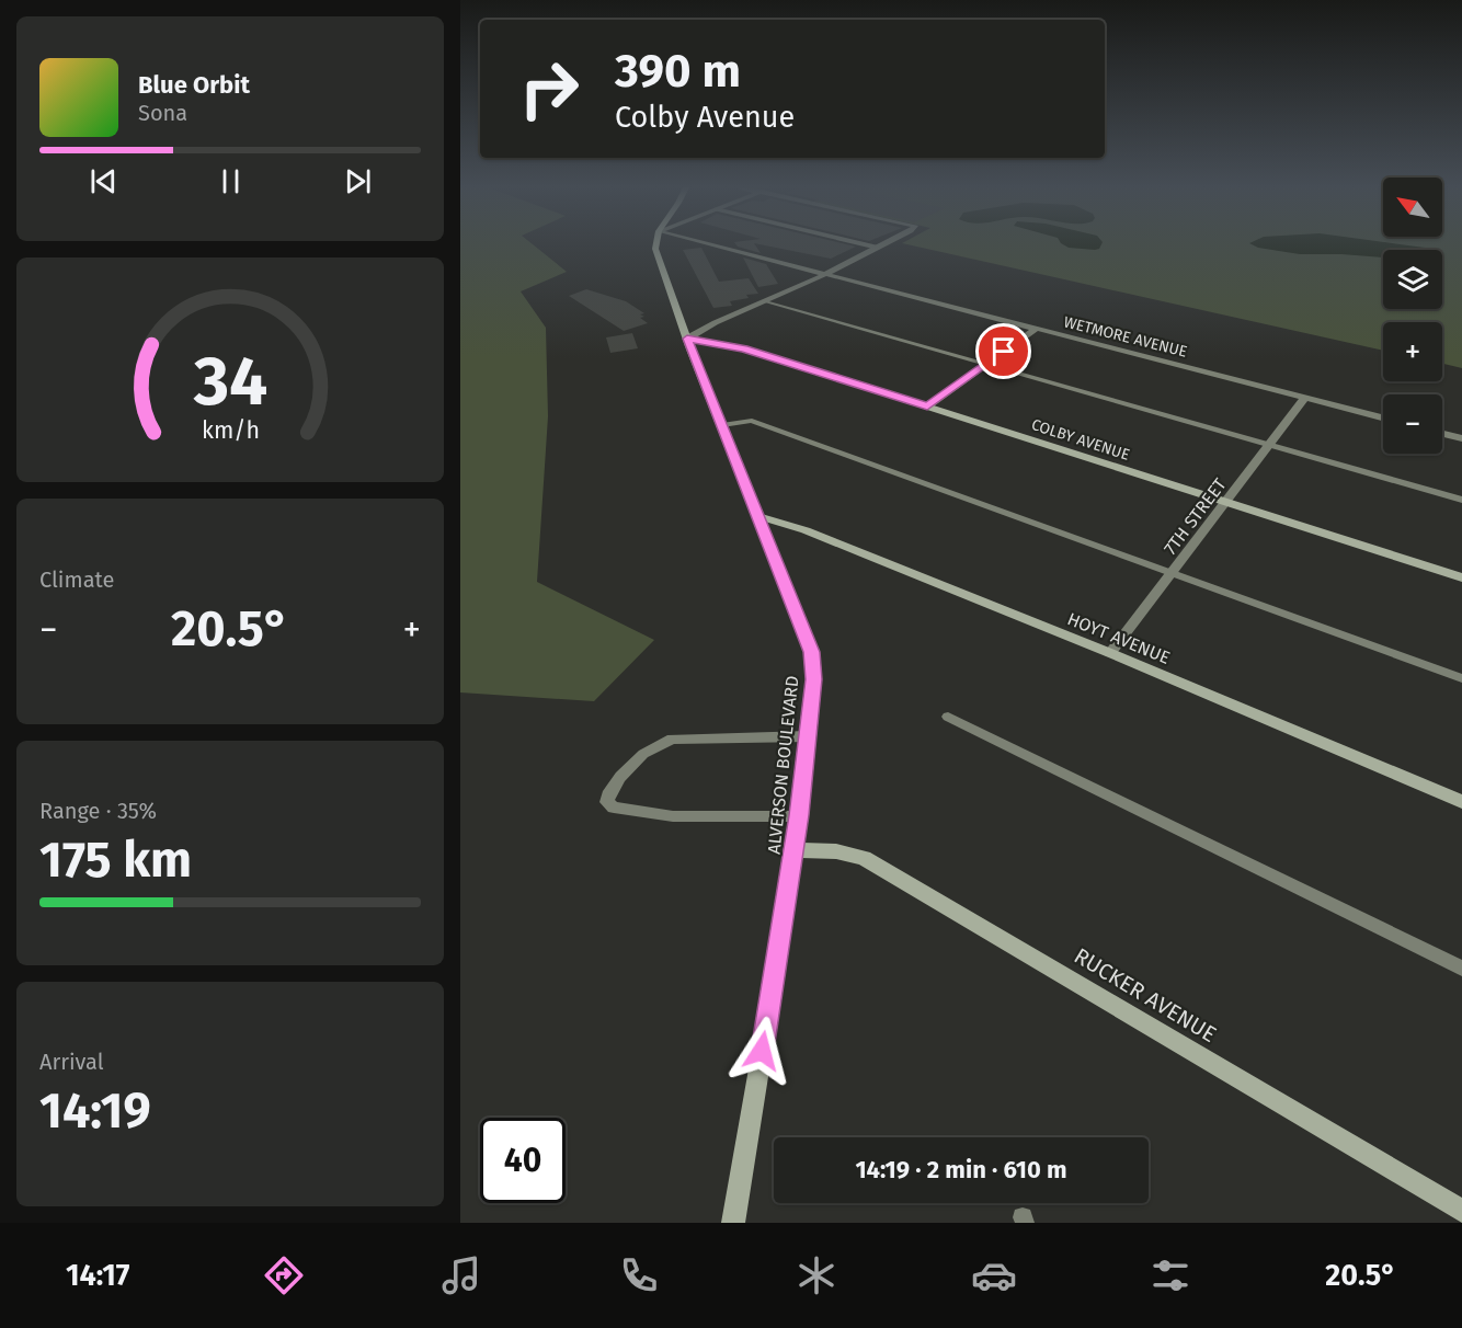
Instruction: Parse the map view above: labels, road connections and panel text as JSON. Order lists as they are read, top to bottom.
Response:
{
  "streets": {
    "street": [
      "WETMORE AVENUE",
      "COLBY AVENUE",
      "7TH STREET",
      "HOYT AVENUE",
      "ALVERSON BOULEVARD",
      "RUCKER AVENUE"
    ]
  },
  "crossings": [
    ["WETMORE AVENUE", "7TH STREET"],
    ["COLBY AVENUE", "7TH STREET"],
    ["COLBY AVENUE", "ALVERSON BOULEVARD"],
    ["7TH STREET", "HOYT AVENUE"],
    ["HOYT AVENUE", "ALVERSON BOULEVARD"],
    ["ALVERSON BOULEVARD", "RUCKER AVENUE"]
  ],
  "north": "top left",
  "page": {
    "turn": ["390 m", "Colby Avenue"],
    "song": ["Blue Orbit", "Sona"],
    "map_buttons": ["+", "−"],
    "tile": [
      "Climate",
      ["Range · 35%", "175 km"],
      ["Arrival", "14:19"]
    ],
    "heat": ["−", "20.5°", "+"],
    "limit": "40",
    "trip": "14:19 · 2 min · 610 m",
    "tabs": ["14:17", "20.5°"],
    "gauge": ["34", "km/h"]
  }
}
